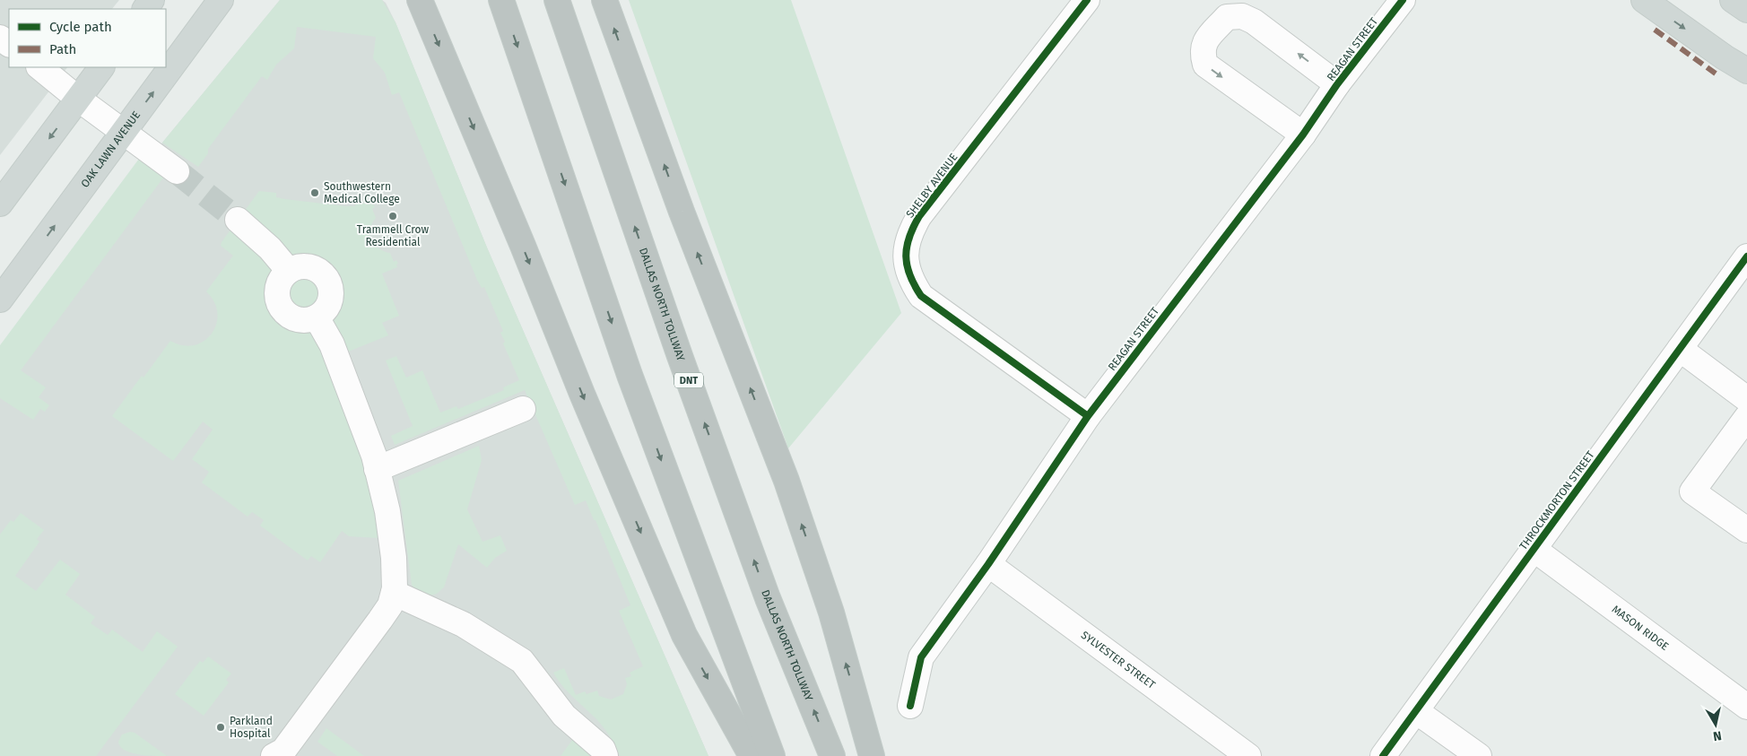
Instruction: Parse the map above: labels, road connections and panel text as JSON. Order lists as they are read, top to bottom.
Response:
{
  "streets": {
    "highway": ["DALLAS NORTH TOLLWAY", "DNT"],
    "main road": ["OAK LAWN AVENUE"],
    "street": [
      "REAGAN STREET",
      "SHELBY AVENUE",
      "THROCKMORTON STREET",
      "MASON RIDGE",
      "SYLVESTER STREET"
    ]
  },
  "crossings": [
    ["REAGAN STREET", "SHELBY AVENUE"],
    ["REAGAN STREET", "SYLVESTER STREET"],
    ["THROCKMORTON STREET", "MASON RIDGE"]
  ],
  "places": ["Southwestern Medical College", "Trammell Crow Residential", "Parkland Hospital"],
  "legend": ["Cycle path", "Path"],
  "north": "bottom"
}
